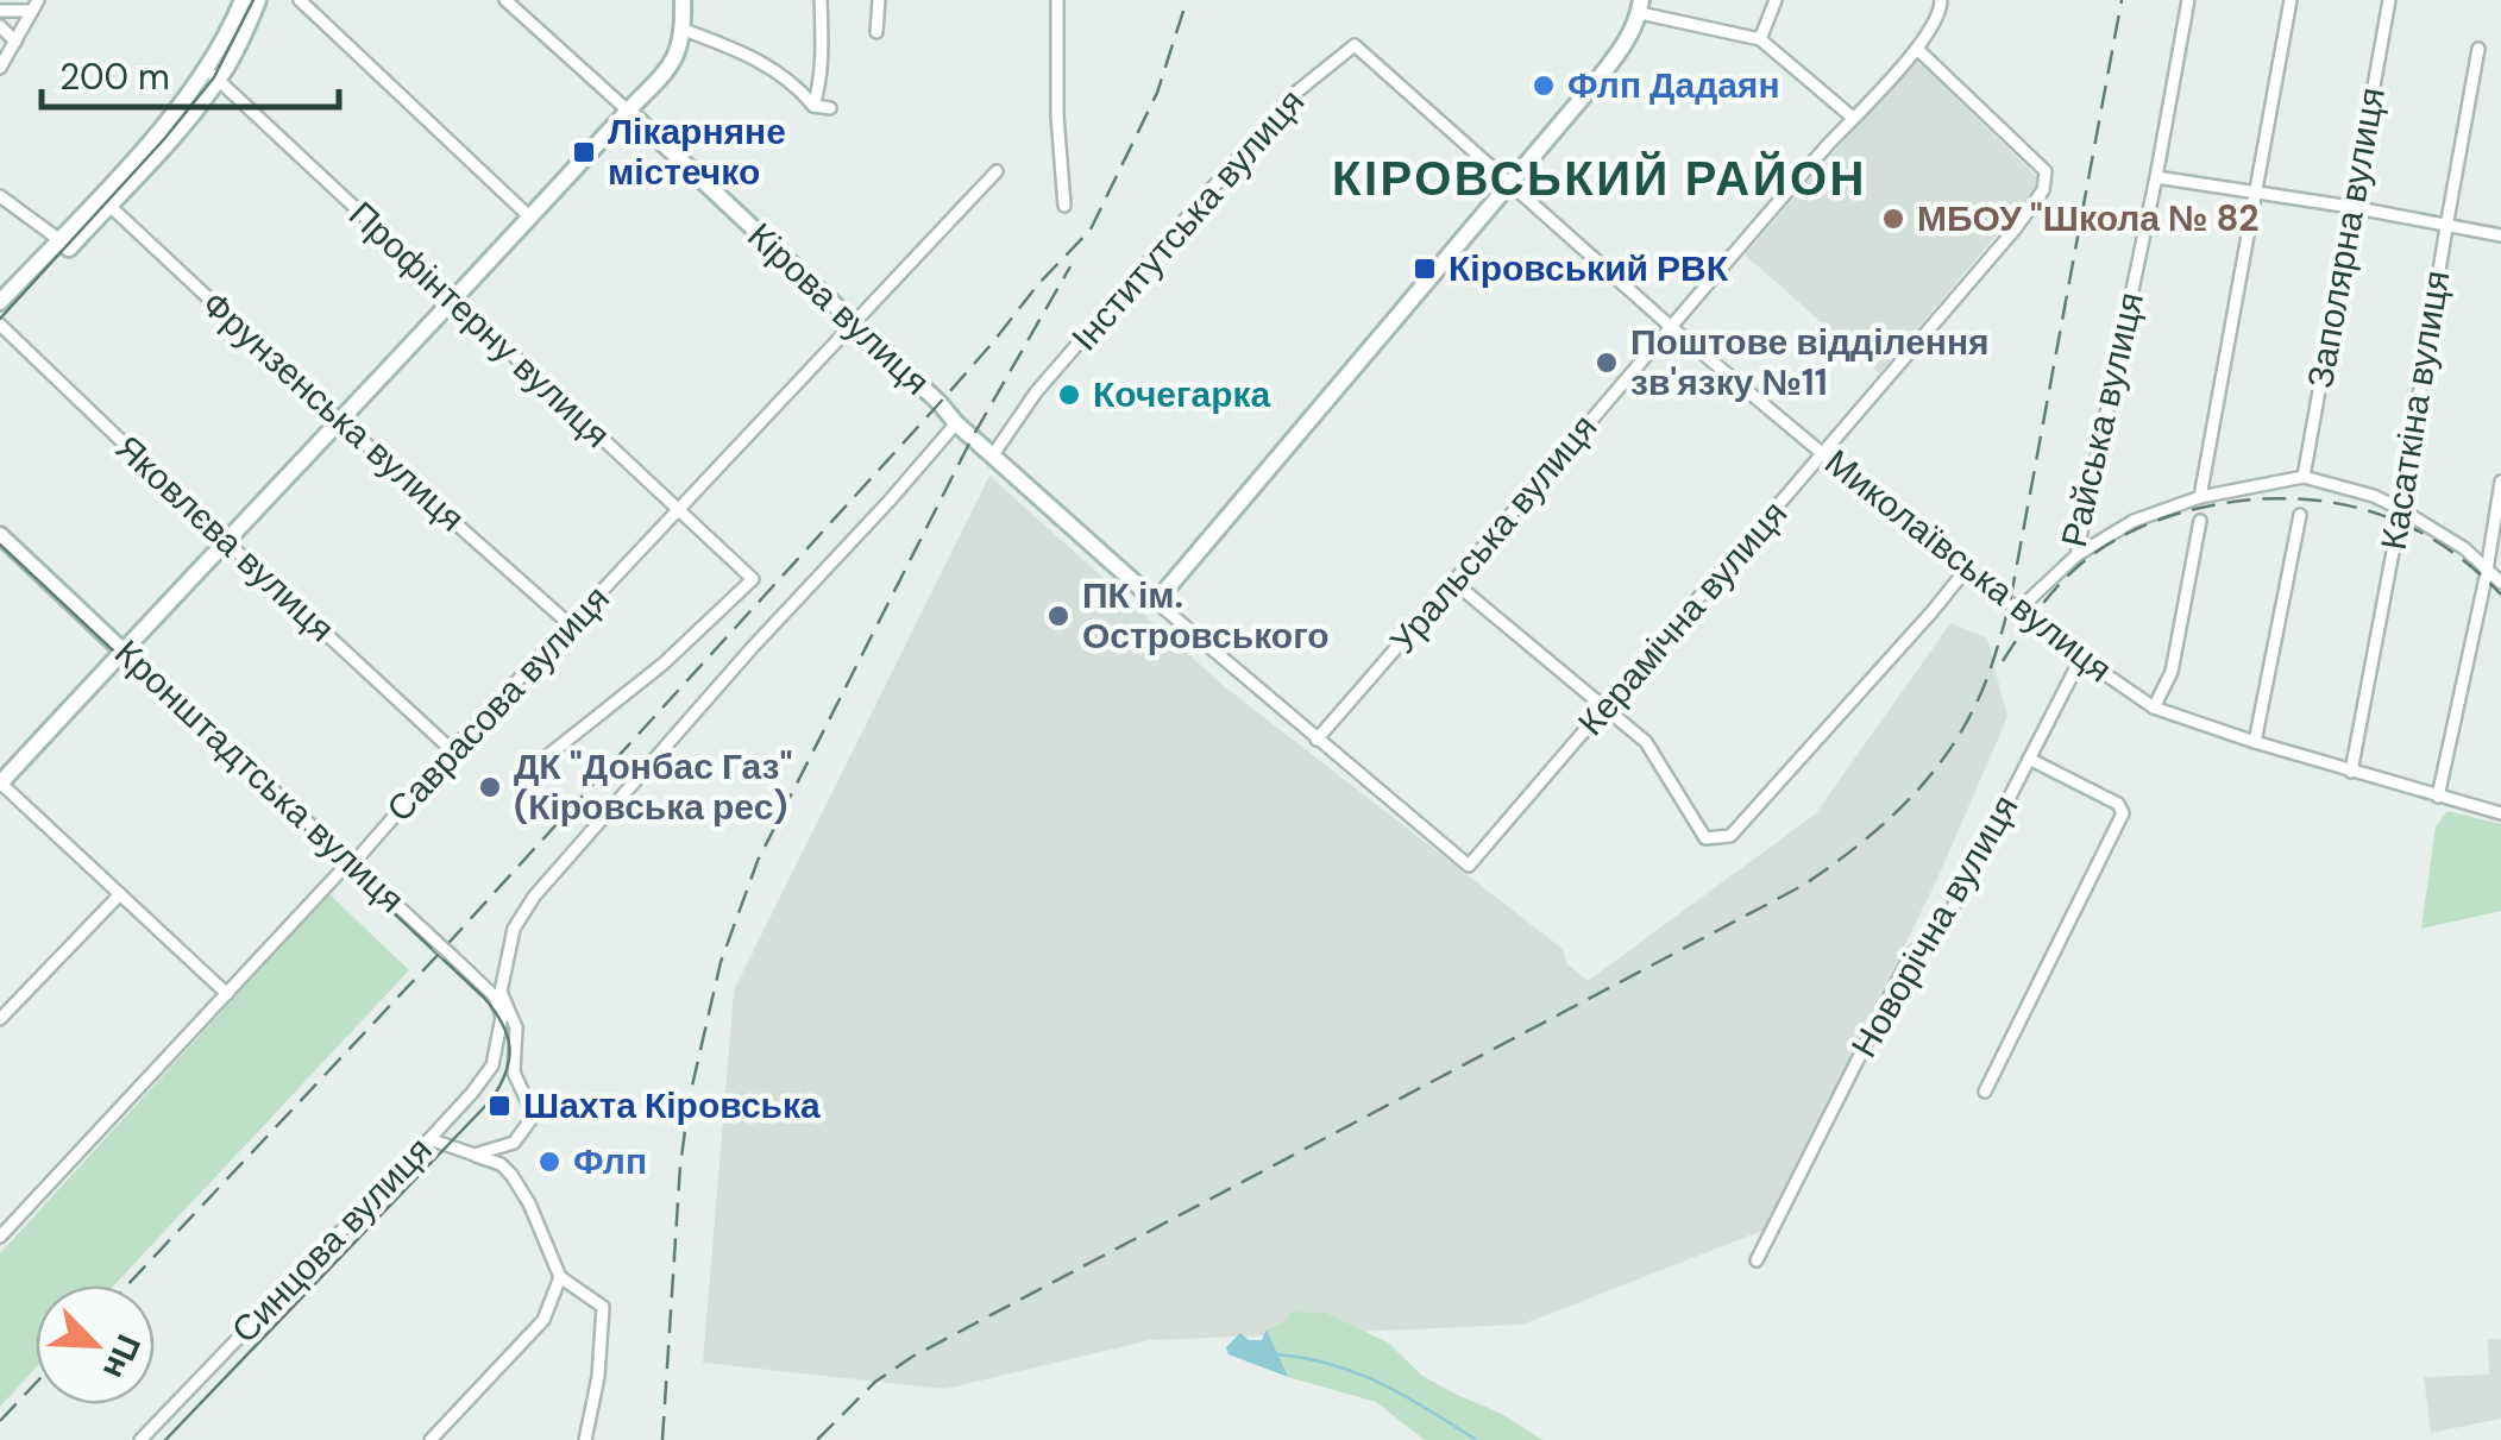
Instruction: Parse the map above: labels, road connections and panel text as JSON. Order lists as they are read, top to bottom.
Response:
{
  "streets": {
    "main road": ["Кірова вулиця", "Кронштадтська вулиця"],
    "street": [
      "Інститутська вулиця",
      "Заполярна вулиця",
      "Профінтерну вулиця",
      "Касаткіна вулиця",
      "Фрунзенська вулиця",
      "Райська вулиця",
      "Уральська вулиця",
      "Яковлєва вулиця",
      "Миколаївська вулиця",
      "Керамічна вулиця",
      "Саврасова вулиця",
      "Новорічна вулиця",
      "Синцова вулиця"
    ]
  },
  "crossings": [
    ["Інститутська вулиця", "Кірова вулиця"],
    ["Інститутська вулиця", "Миколаївська вулиця"],
    ["Кірова вулиця", "Саврасова вулиця"],
    ["Профінтерну вулиця", "Саврасова вулиця"],
    ["Касаткіна вулиця", "Миколаївська вулиця"],
    ["Фрунзенська вулиця", "Саврасова вулиця"],
    ["Райська вулиця", "Миколаївська вулиця"],
    ["Уральська вулиця", "Миколаївська вулиця"],
    ["Уральська вулиця", "Керамічна вулиця"],
    ["Яковлєва вулиця", "Саврасова вулиця"],
    ["Миколаївська вулиця", "Керамічна вулиця"],
    ["Миколаївська вулиця", "Новорічна вулиця"],
    ["Саврасова вулиця", "Кронштадтська вулиця"],
    ["Кронштадтська вулиця", "Синцова вулиця"]
  ],
  "districts": ["КІРОВСЬКИЙ РАЙОН"],
  "places": {
    "other": [
      "Флп Дадаян",
      "МБОУ \"Школа № 82",
      "Поштове відділення зв'язку №11",
      "Кочегарка",
      "ПК ім. Островського",
      "ДК \"Донбас Газ\" (Кіровська рес)",
      "Флп"
    ],
    "transit": ["Лікарняне містечко", "Кіровський РВК", "Шахта Кіровська"]
  },
  "scale_bar": "200 m",
  "north": "bottom right"
}
